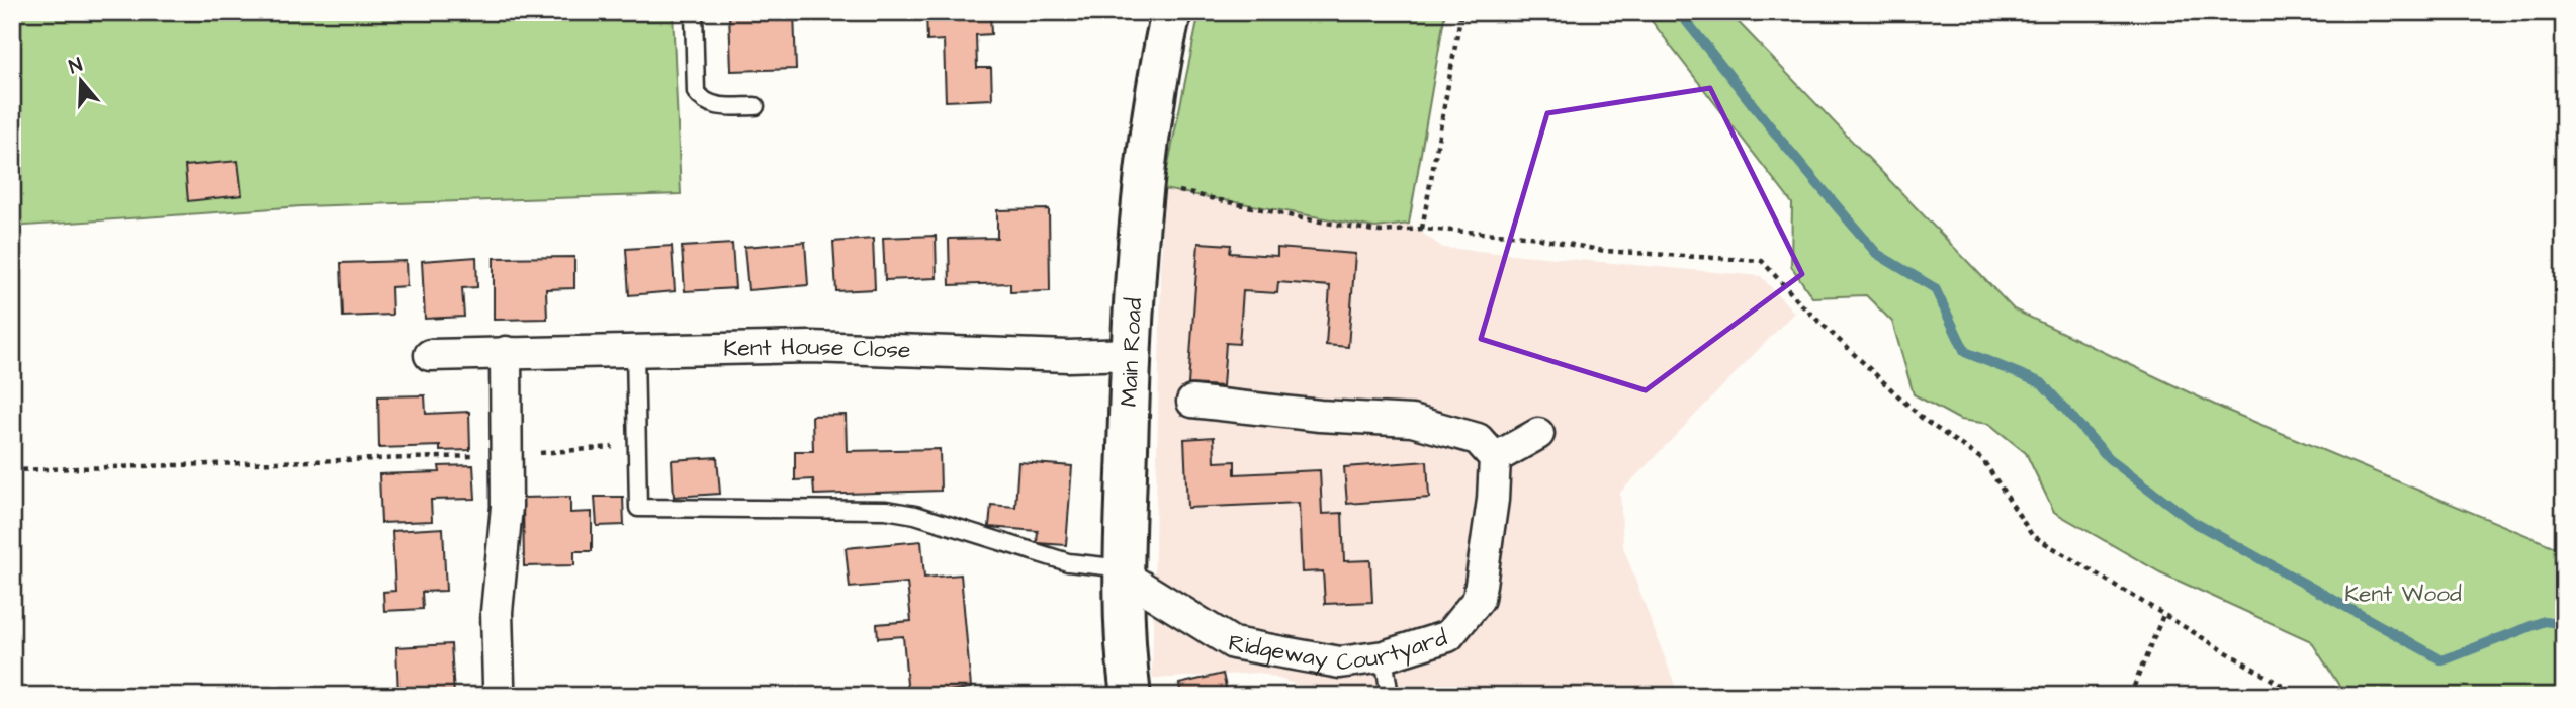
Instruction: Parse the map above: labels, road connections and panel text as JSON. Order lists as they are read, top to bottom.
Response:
{
  "streets": {
    "street": ["Kent House Close", "Main Road", "Ridgeway Courtyard"]
  },
  "crossings": [
    ["Kent House Close", "Main Road"],
    ["Main Road", "Ridgeway Courtyard"]
  ],
  "parks": ["Kent Wood"],
  "north": "top"
}
